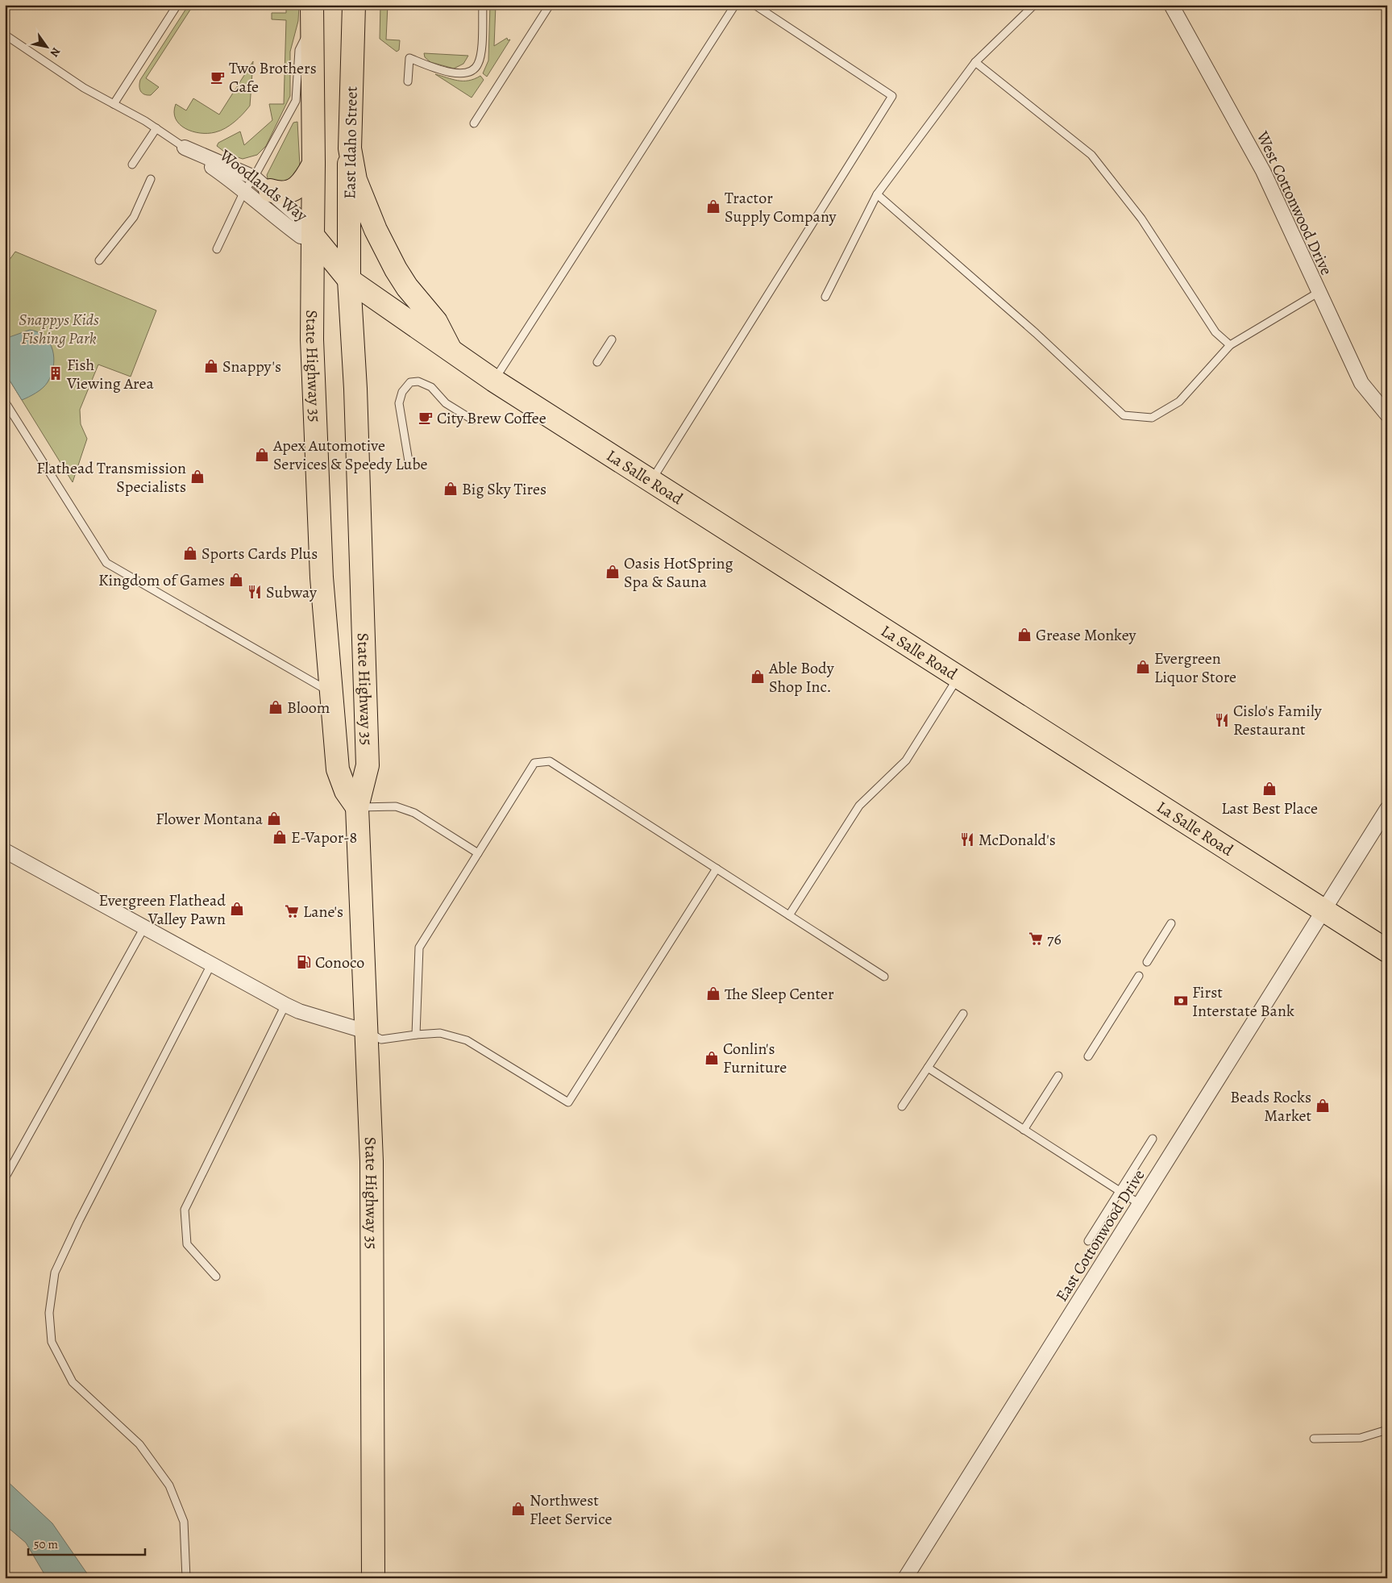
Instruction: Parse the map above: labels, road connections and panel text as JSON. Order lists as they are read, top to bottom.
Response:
{
  "streets": {
    "main road": ["East Idaho Street", "State Highway 35", "La Salle Road"],
    "street": ["Woodlands Way", "West Cottonwood Drive", "East Cottonwood Drive"]
  },
  "crossings": [
    ["East Idaho Street", "State Highway 35"],
    ["East Idaho Street", "La Salle Road"],
    ["Woodlands Way", "State Highway 35"],
    ["Woodlands Way", "La Salle Road"],
    ["State Highway 35", "La Salle Road"],
    ["La Salle Road", "East Cottonwood Drive"]
  ],
  "parks": ["Snappys Kids Fishing Park"],
  "places": {
    "cafe": ["Two Brothers Cafe", "City Brew Coffee"],
    "shop": [
      "Tractor Supply Company",
      "Snappy's",
      "Apex Automotive Services & Speedy Lube",
      "Flathead Transmission Specialists",
      "Big Sky Tires",
      "Sports Cards Plus",
      "Oasis HotSpring Spa & Sauna",
      "Kingdom of Games",
      "Grease Monkey",
      "Evergreen Liquor Store",
      "Able Body Shop Inc.",
      "Bloom",
      "Last Best Place",
      "Flower Montana",
      "E-Vapor-8",
      "Evergreen Flathead Valley Pawn",
      "The Sleep Center",
      "Conlin's Furniture",
      "Beads Rocks Market",
      "Northwest Fleet Service"
    ],
    "building": ["Fish Viewing Area"],
    "restaurant": ["Subway", "Cislo's Family Restaurant", "McDonald's"],
    "supermarket": ["Lane's", "76"],
    "fuel station": ["Conoco"],
    "bank": ["First Interstate Bank"]
  },
  "scale_bar": "50 m",
  "north": "bottom right"
}
